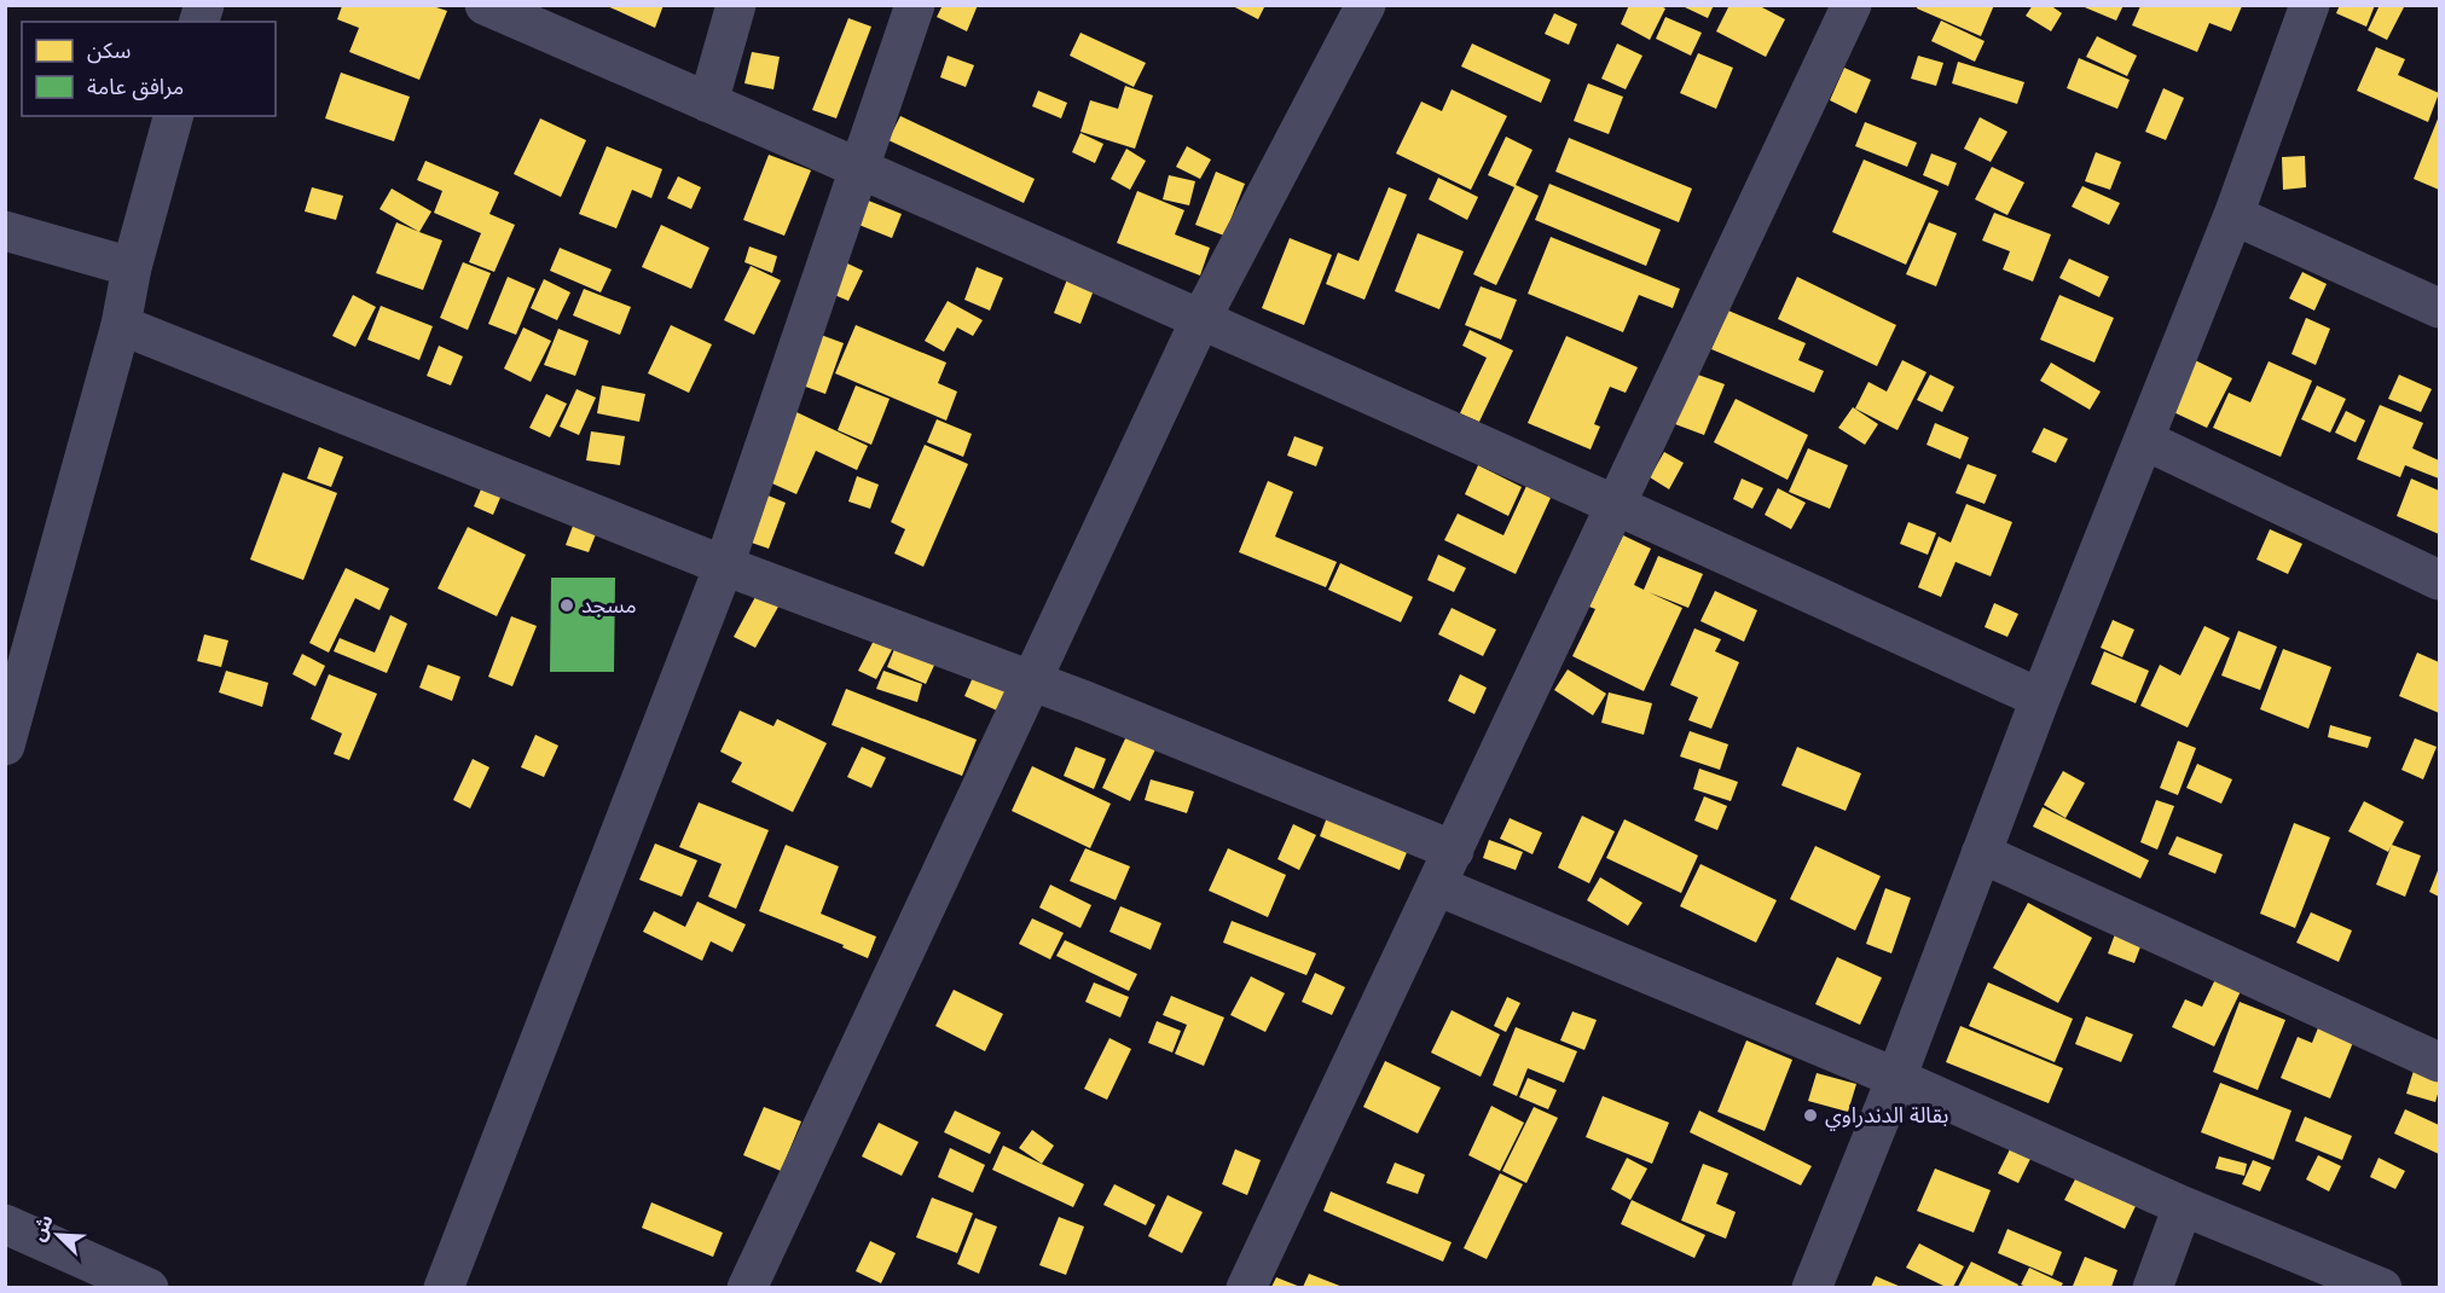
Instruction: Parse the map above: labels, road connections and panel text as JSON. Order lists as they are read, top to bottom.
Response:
{
  "places": ["مسجد", "بقالة الدندراوي"],
  "legend": ["سكن", "مرافق عامة"],
  "north": "top left"
}
